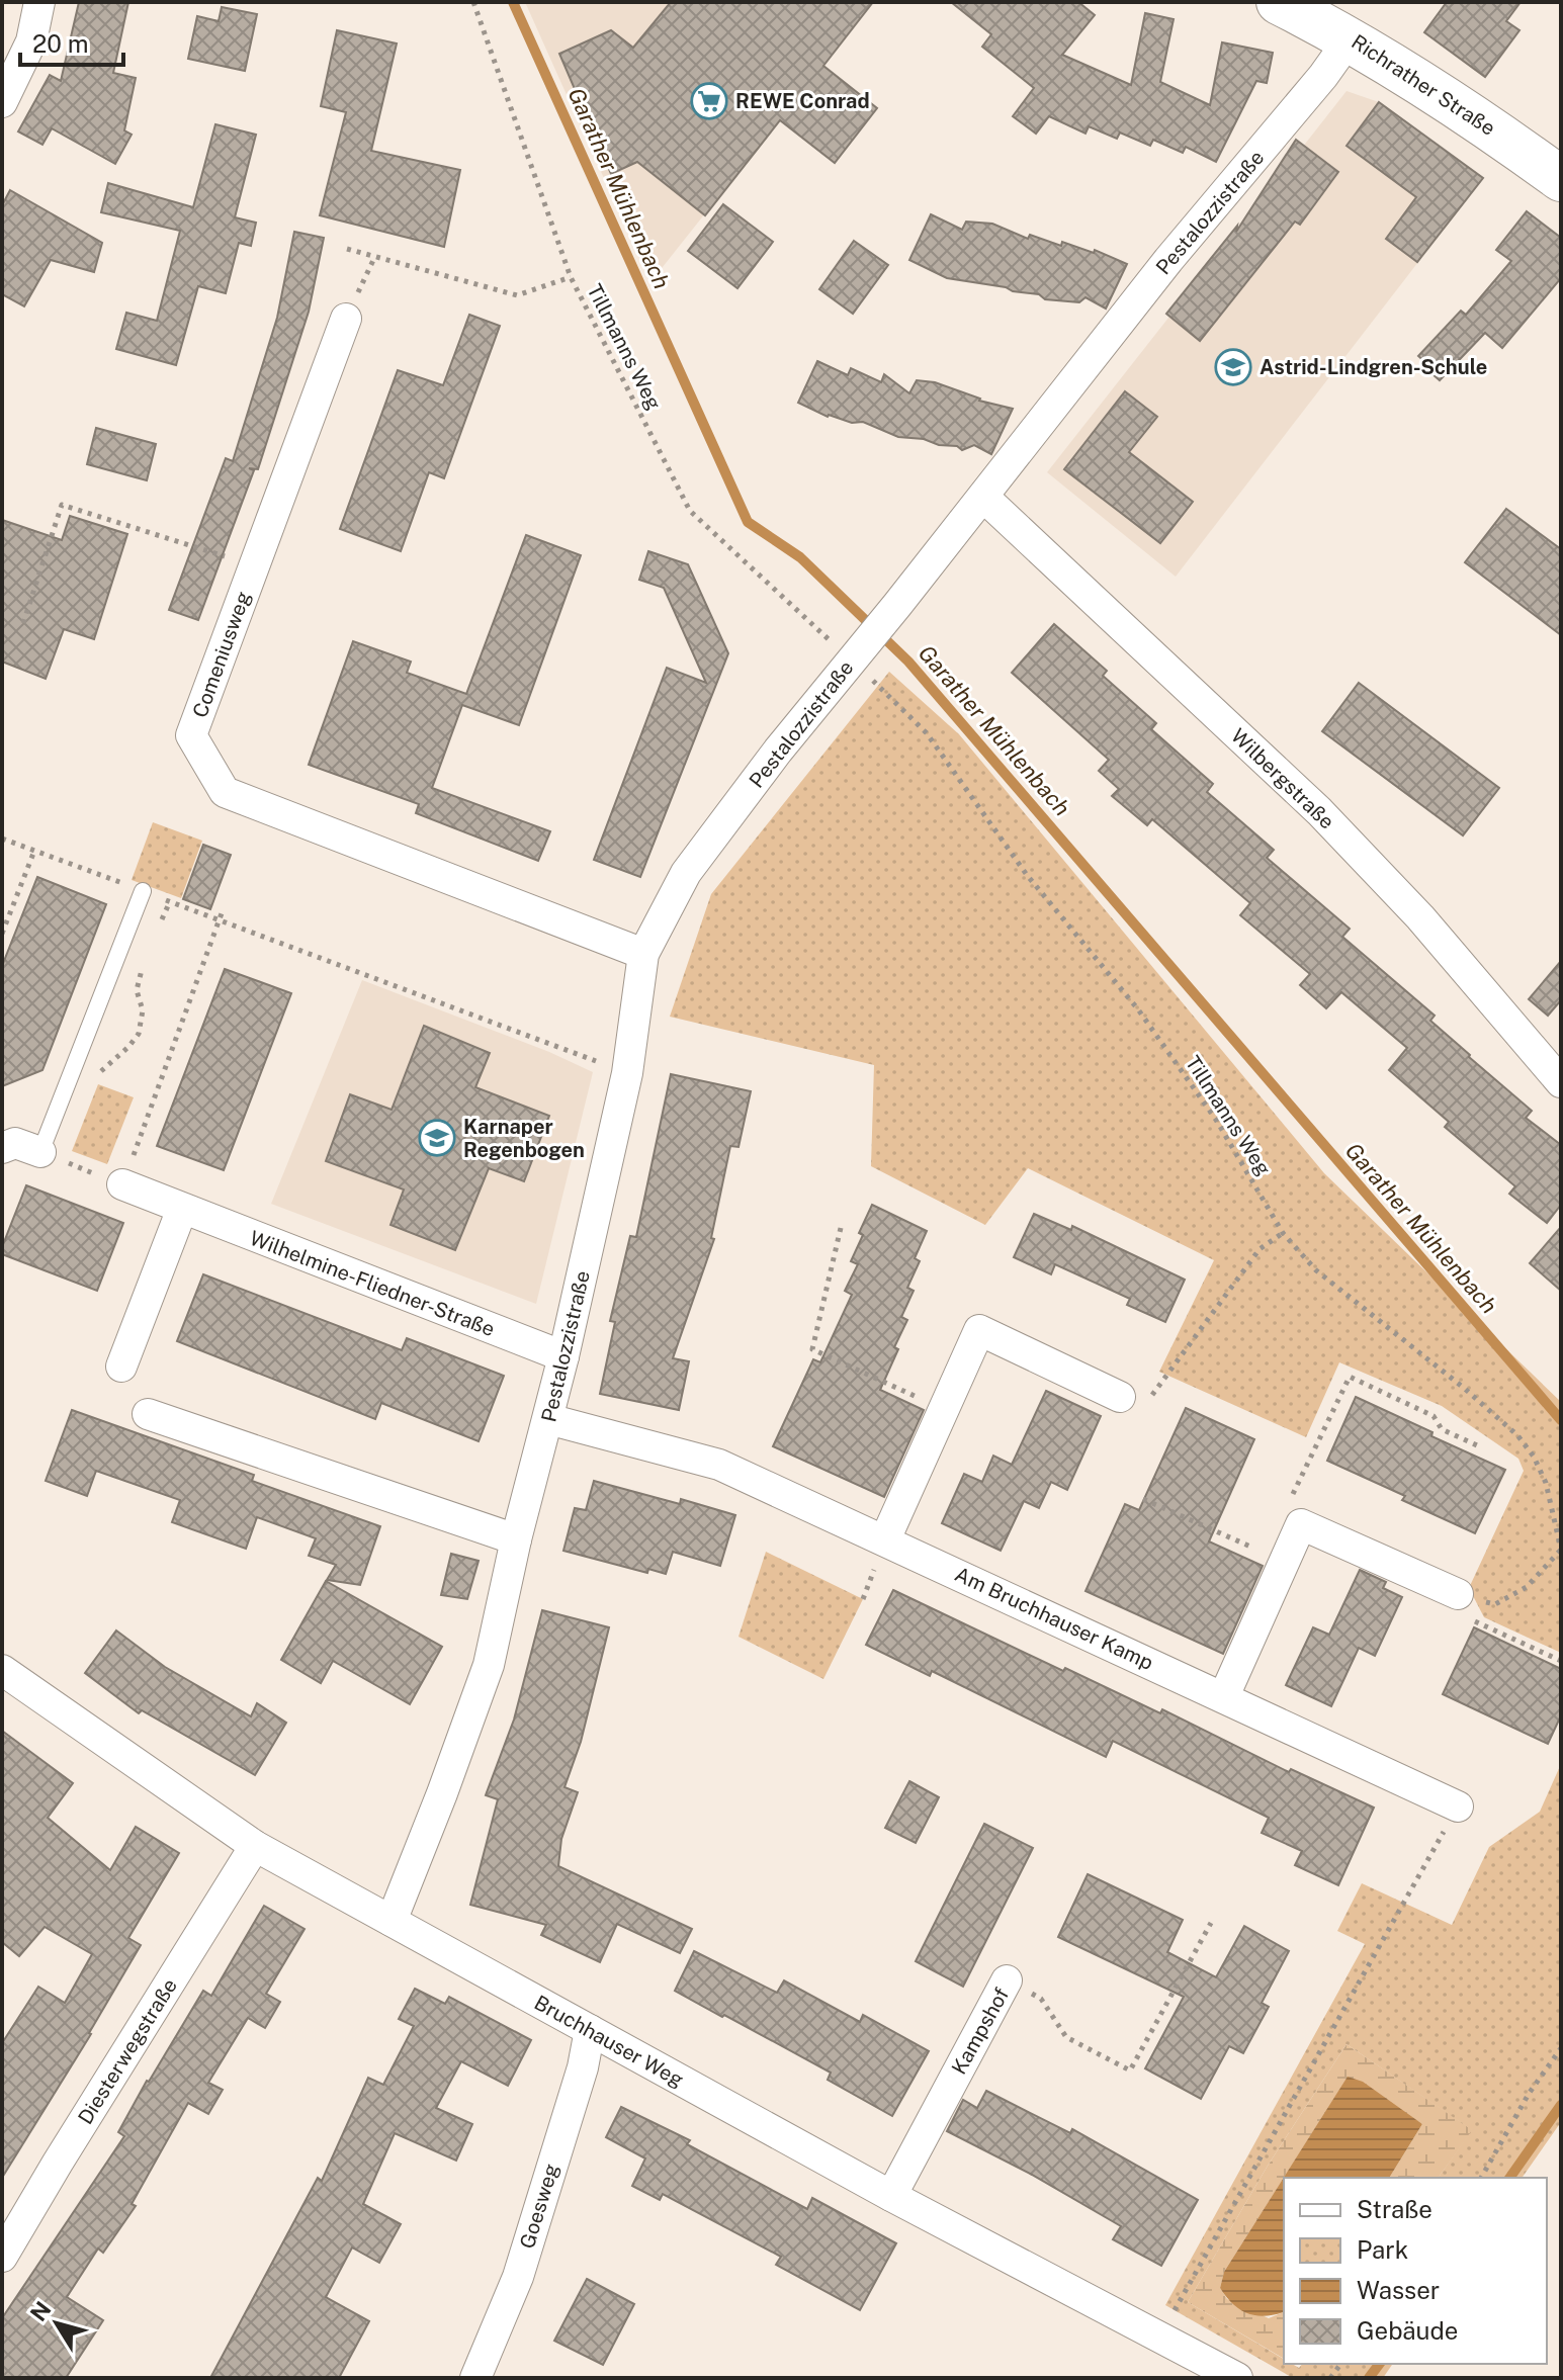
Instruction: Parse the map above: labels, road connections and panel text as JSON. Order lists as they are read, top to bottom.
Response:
{
  "streets": {
    "main road": ["Richrather Straße"],
    "street": [
      "Pestalozzistraße",
      "Comeniusweg",
      "Wilbergstraße",
      "Wilhelmine-Fliedner-Straße",
      "Am Bruchhauser Kamp",
      "Kampshof",
      "Bruchhauser Weg",
      "Diesterwegstraße",
      "Goesweg"
    ],
    "path": ["Tillmanns Weg"]
  },
  "crossings": [
    ["Richrather Straße", "Pestalozzistraße"],
    ["Pestalozzistraße", "Tillmanns Weg"],
    ["Pestalozzistraße", "Comeniusweg"],
    ["Pestalozzistraße", "Wilbergstraße"],
    ["Pestalozzistraße", "Wilhelmine-Fliedner-Straße"],
    ["Pestalozzistraße", "Am Bruchhauser Kamp"],
    ["Pestalozzistraße", "Bruchhauser Weg"],
    ["Kampshof", "Bruchhauser Weg"],
    ["Bruchhauser Weg", "Diesterwegstraße"],
    ["Bruchhauser Weg", "Goesweg"]
  ],
  "water": ["Garather Mühlenbach"],
  "places": {
    "supermarket": ["REWE Conrad"],
    "school or university": ["Astrid-Lindgren-Schule", "Karnaper Regenbogen"]
  },
  "legend": [
    "Straße",
    "Park",
    "Wasser",
    "Gebäude"
  ],
  "scale_bar": "20 m",
  "north": "top left"
}
